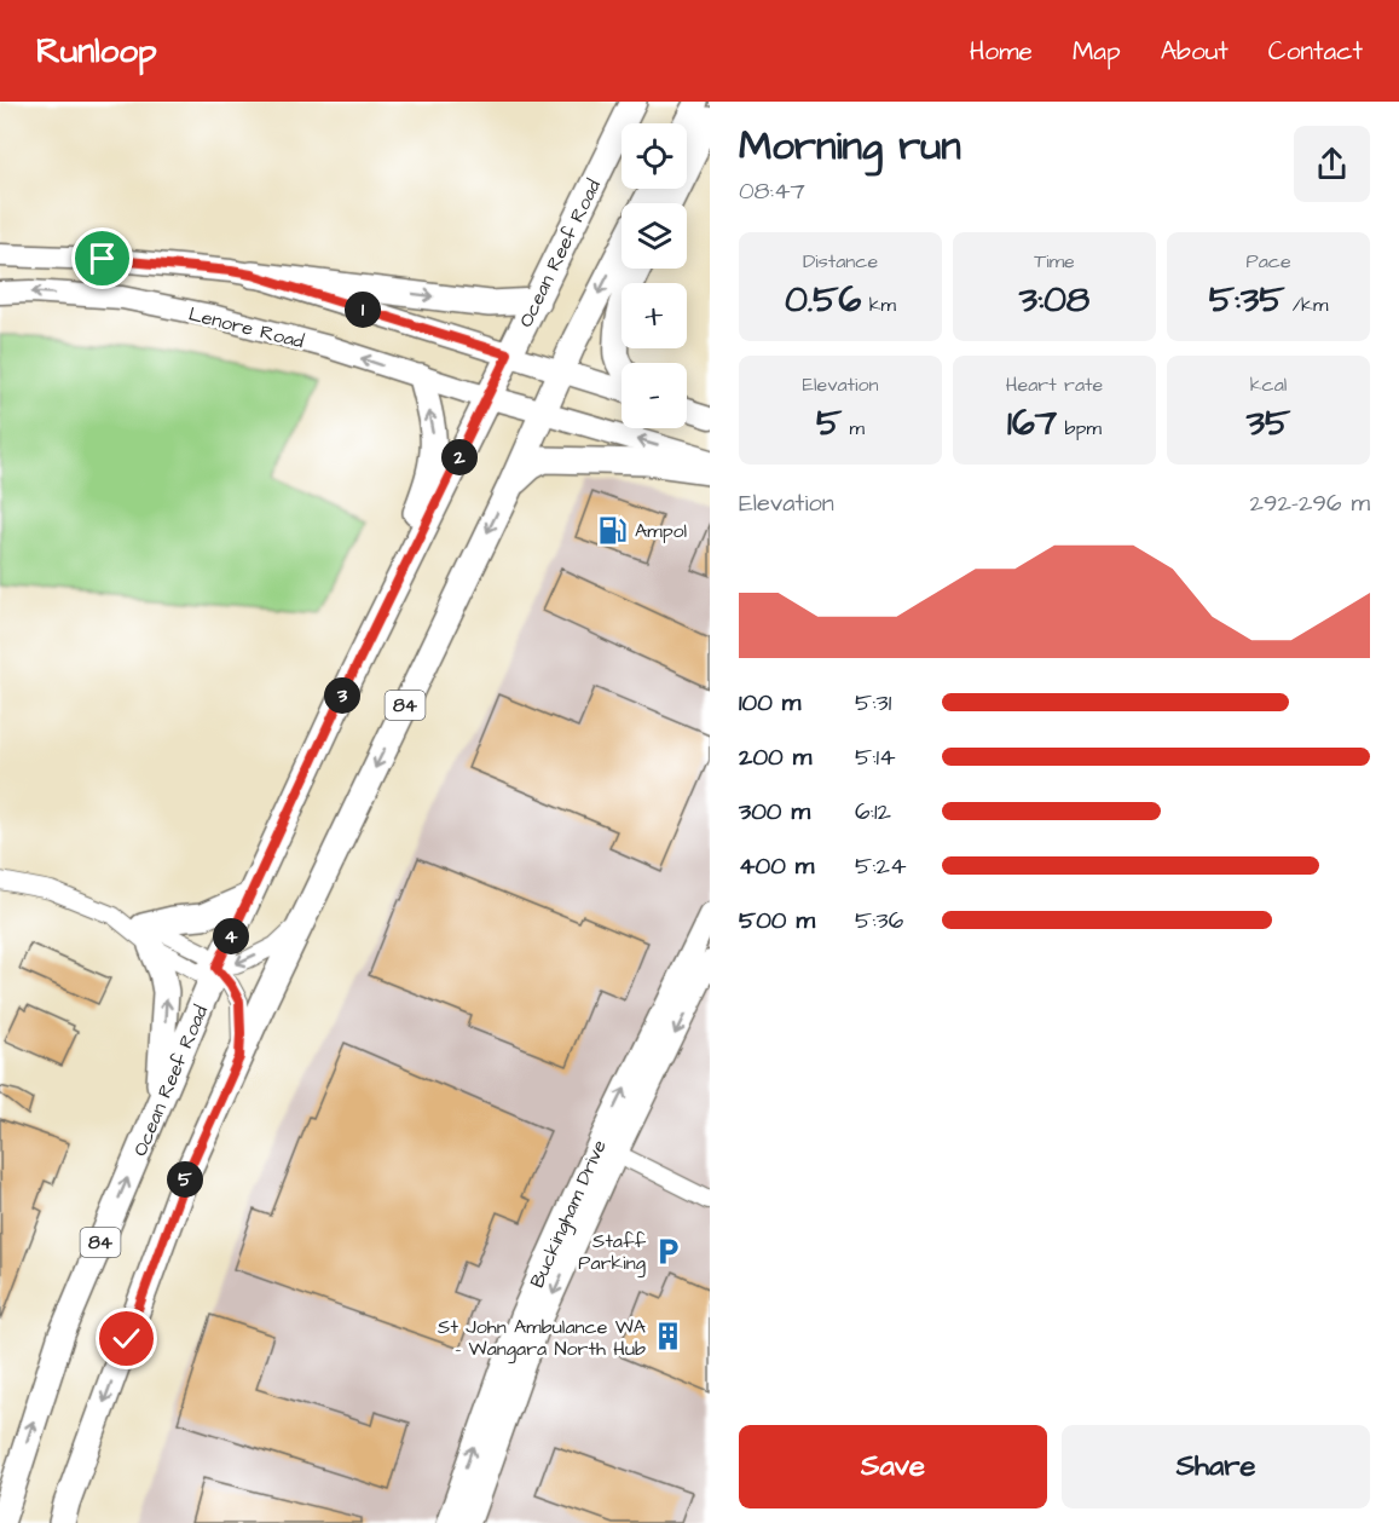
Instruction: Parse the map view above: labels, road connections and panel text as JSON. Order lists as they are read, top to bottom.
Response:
{
  "streets": {
    "main road": ["Ocean Reef Road", "84"],
    "street": ["Lenore Road", "Buckingham Drive"]
  },
  "crossings": [
    ["Ocean Reef Road", "Lenore Road"],
    ["Lenore Road", "84"]
  ],
  "places": {
    "fuel station": ["Ampol"],
    "parking": ["Staff Parking"],
    "building": ["St John Ambulance WA - Wangara North Hub"]
  },
  "page": {
    "header": "Runloop",
    "nav": [
      "Home",
      "Map",
      "About",
      "Contact"
    ],
    "heading": ["Morning run", "08:47"],
    "map_buttons": ["+", "−"],
    "stats": [
      ["Distance", "0.56 km"],
      ["Time", "3:08"],
      ["Pace", "5:35 /km"],
      ["Elevation", "5 m"],
      ["Heart rate", "167 bpm"],
      ["kcal", "35"]
    ],
    "pins": [
      "1",
      "2",
      "3",
      "4",
      "5"
    ],
    "chart": ["Elevation", "292–296 m"],
    "list": [
      {
        "name": "100 m",
        "note": "5:31"
      },
      {
        "name": "200 m",
        "note": "5:14"
      },
      {
        "name": "300 m",
        "note": "6:12"
      },
      {
        "name": "400 m",
        "note": "5:24"
      },
      {
        "name": "500 m",
        "note": "5:36"
      }
    ],
    "buttons": ["Save", "Share"]
  }
}
